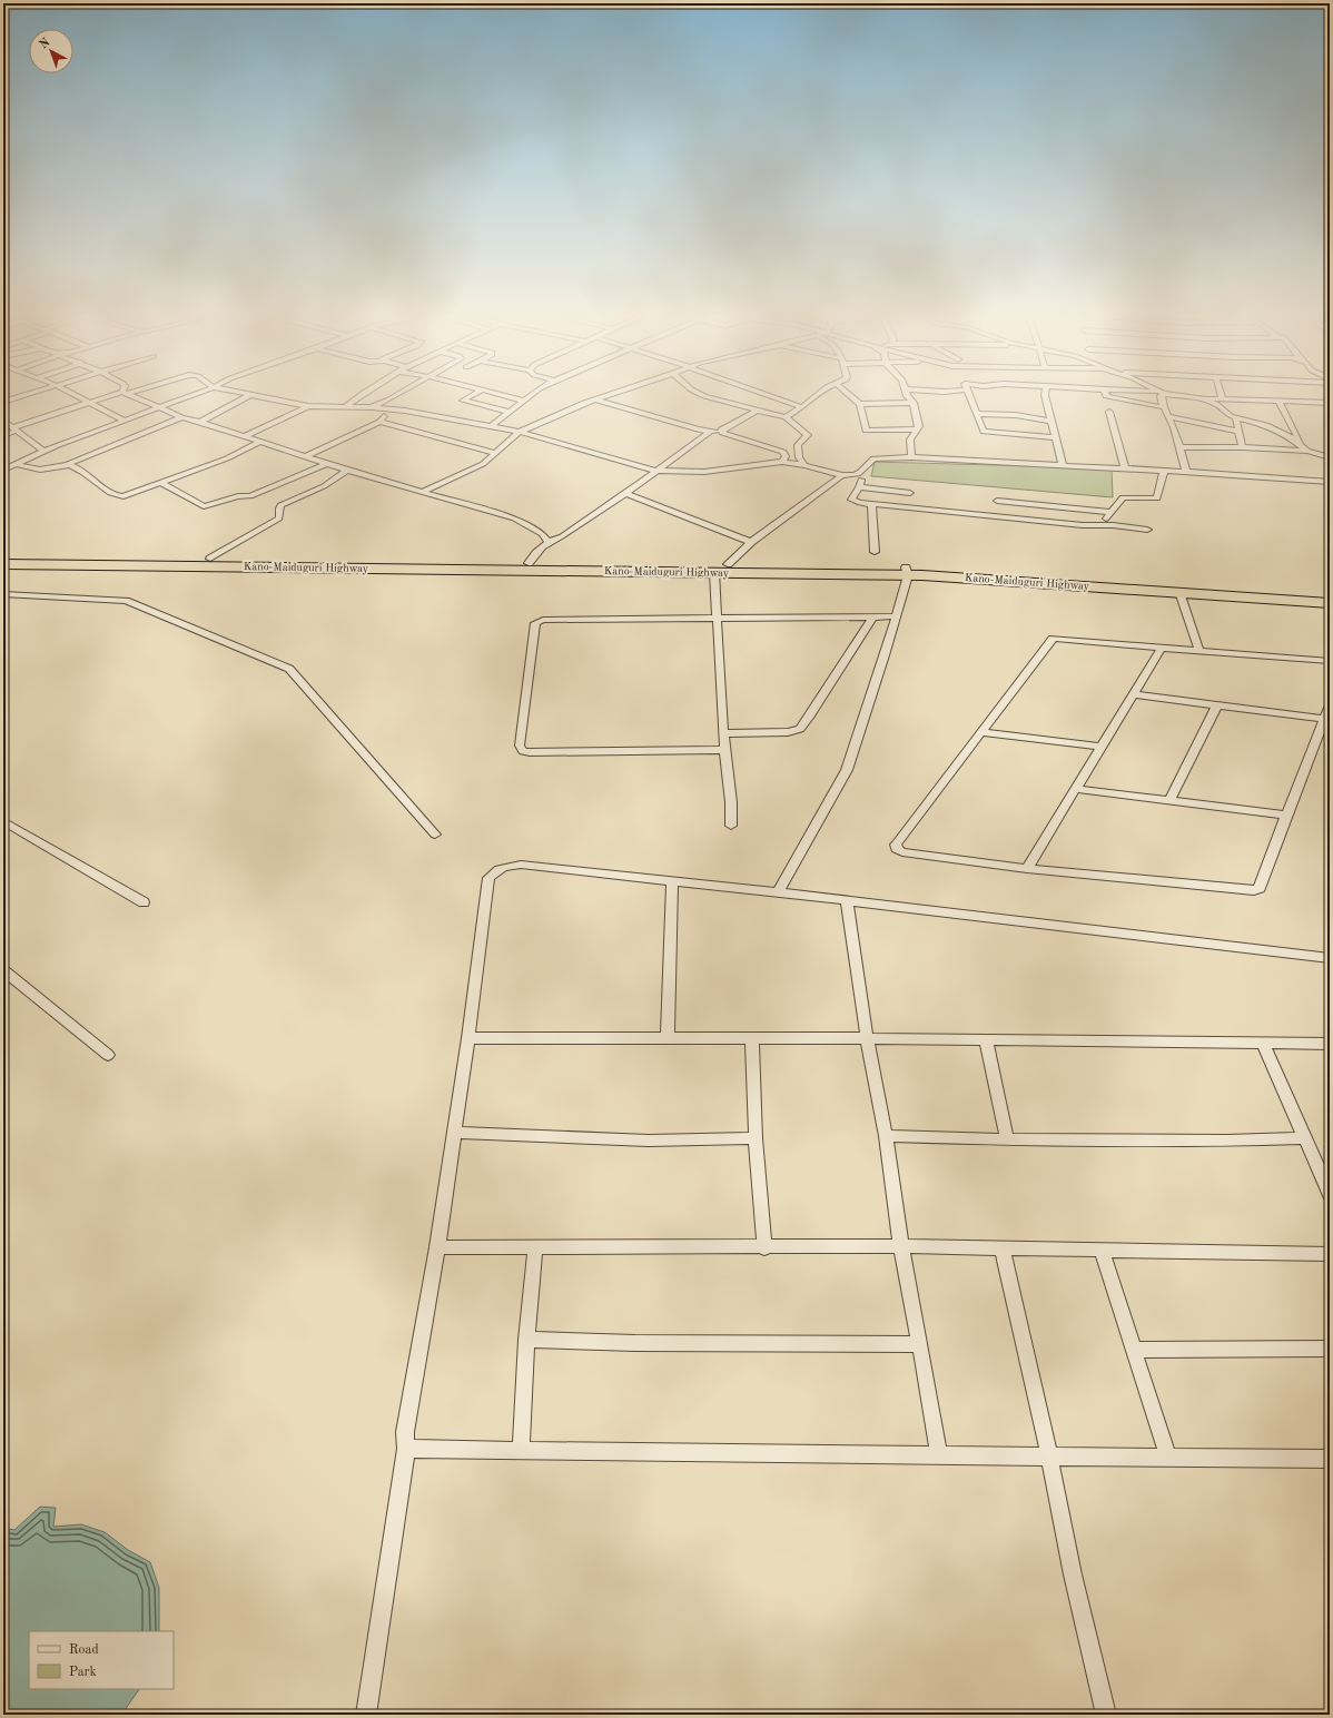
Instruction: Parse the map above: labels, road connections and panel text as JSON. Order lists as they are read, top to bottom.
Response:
{
  "streets": {
    "highway": ["Kano-Maiduguri Highway"]
  },
  "legend": ["Road", "Park"],
  "north": "top left"
}
